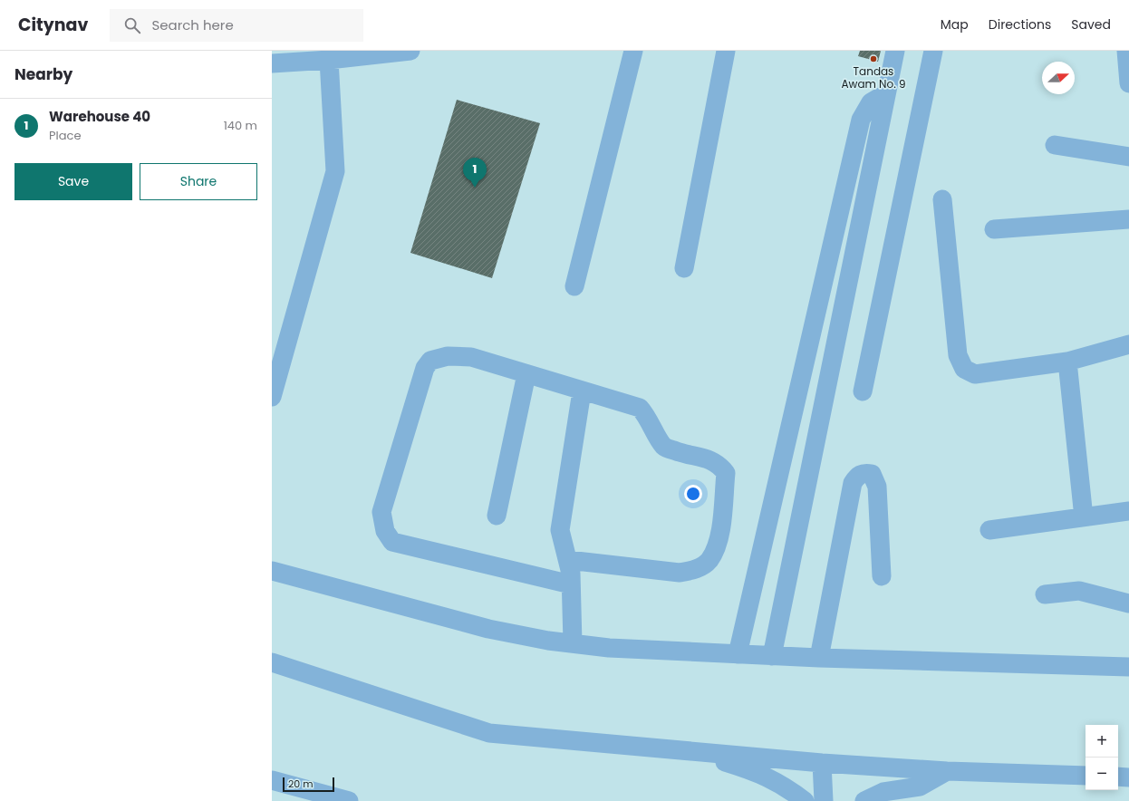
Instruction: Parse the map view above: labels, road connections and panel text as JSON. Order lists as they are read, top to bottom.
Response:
{
  "places": ["Tandas Awam No. 9"],
  "scale_bar": "20 m",
  "north": "right",
  "page": {
    "header": "Citynav",
    "search": "Search here",
    "nav": ["Map", "Directions", "Saved"],
    "heading": "Nearby",
    "list": [
      {
        "mark": "1",
        "name": "Warehouse 40",
        "note": "Place",
        "value": "140 m"
      }
    ],
    "buttons": ["Save", "Share"],
    "pins": "1",
    "map_buttons": ["+", "−"],
    "scale": "20 m"
  }
}
